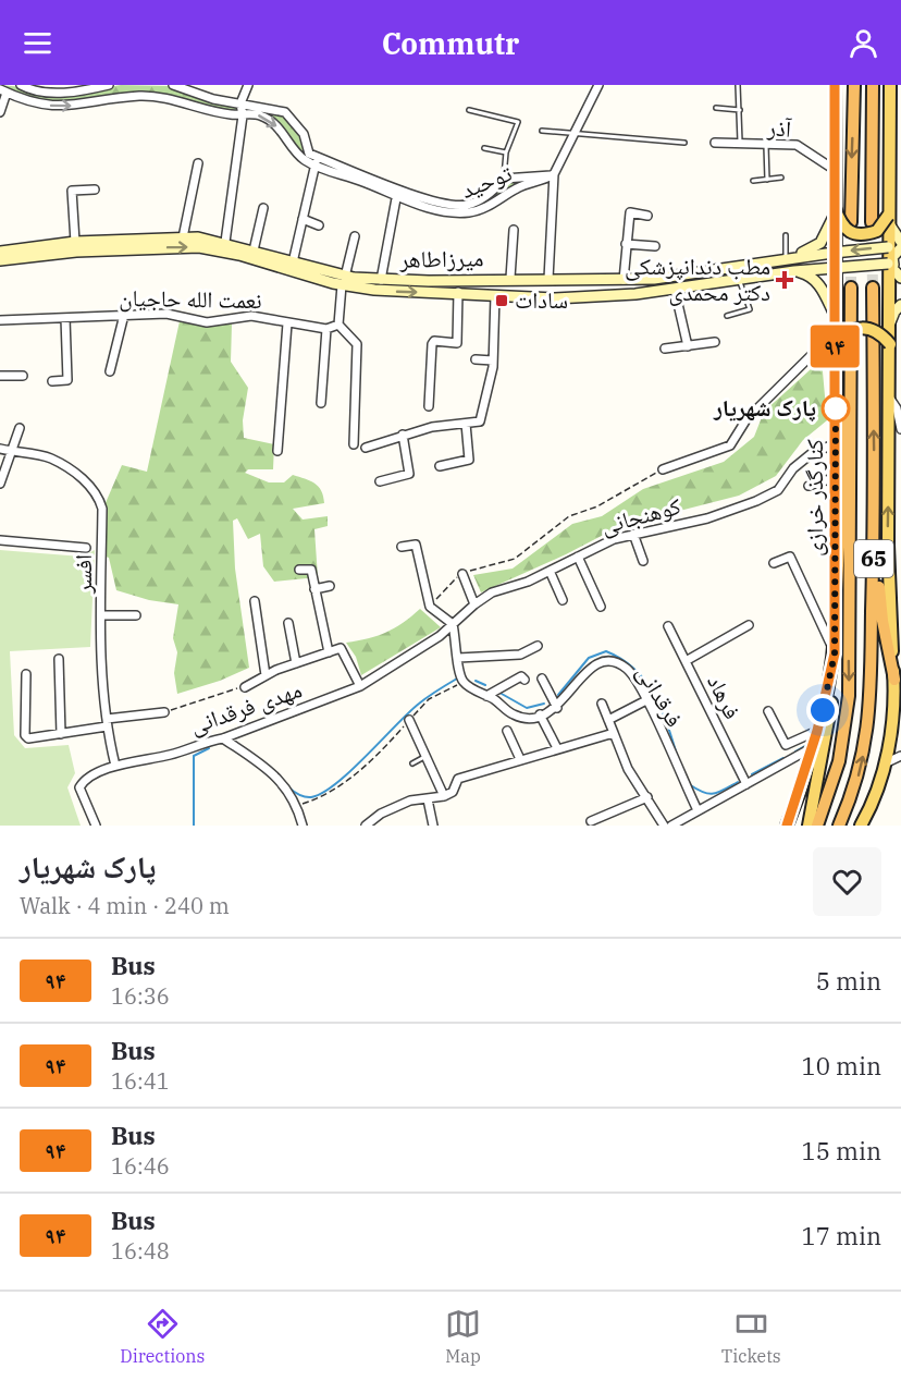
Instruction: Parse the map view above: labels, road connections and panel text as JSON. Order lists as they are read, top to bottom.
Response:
{
  "streets": {
    "highway": ["65"],
    "main road": ["میرزاطاهر", "کنارگذر خرازی"],
    "street": [
      "آذر",
      "توحید",
      "نعمت الله حاجیان",
      "کوهنجانی",
      "افسر",
      "فرقدانی",
      "فرهاد",
      "مهدی فرقدانی"
    ]
  },
  "crossings": [
    ["آذر", "کنارگذر خرازی"],
    ["میرزاطاهر", "کنارگذر خرازی"],
    ["کنارگذر خرازی", "کوهنجانی"],
    ["کوهنجانی", "مهدی فرقدانی"],
    ["افسر", "مهدی فرقدانی"]
  ],
  "places": {
    "health": ["مطب دندانپزشکی دکتر محمدی"],
    "transit": ["سادات"],
    "other": ["پارک شهریار"]
  },
  "lines": ["bus line ۹۴"],
  "page": {
    "header": "Commutr",
    "on_map": "۹۴",
    "heading": ["پارک شهریار", "Walk · 4 min · 240 m"],
    "list": [
      {
        "mark": "۹۴",
        "name": "Bus",
        "note": "16:36",
        "value": "5 min"
      },
      {
        "mark": "۹۴",
        "name": "Bus",
        "note": "16:41",
        "value": "10 min"
      },
      {
        "mark": "۹۴",
        "name": "Bus",
        "note": "16:46",
        "value": "15 min"
      },
      {
        "mark": "۹۴",
        "name": "Bus",
        "note": "16:48",
        "value": "17 min"
      }
    ],
    "tabs": ["Directions", "Map", "Tickets"]
  }
}
